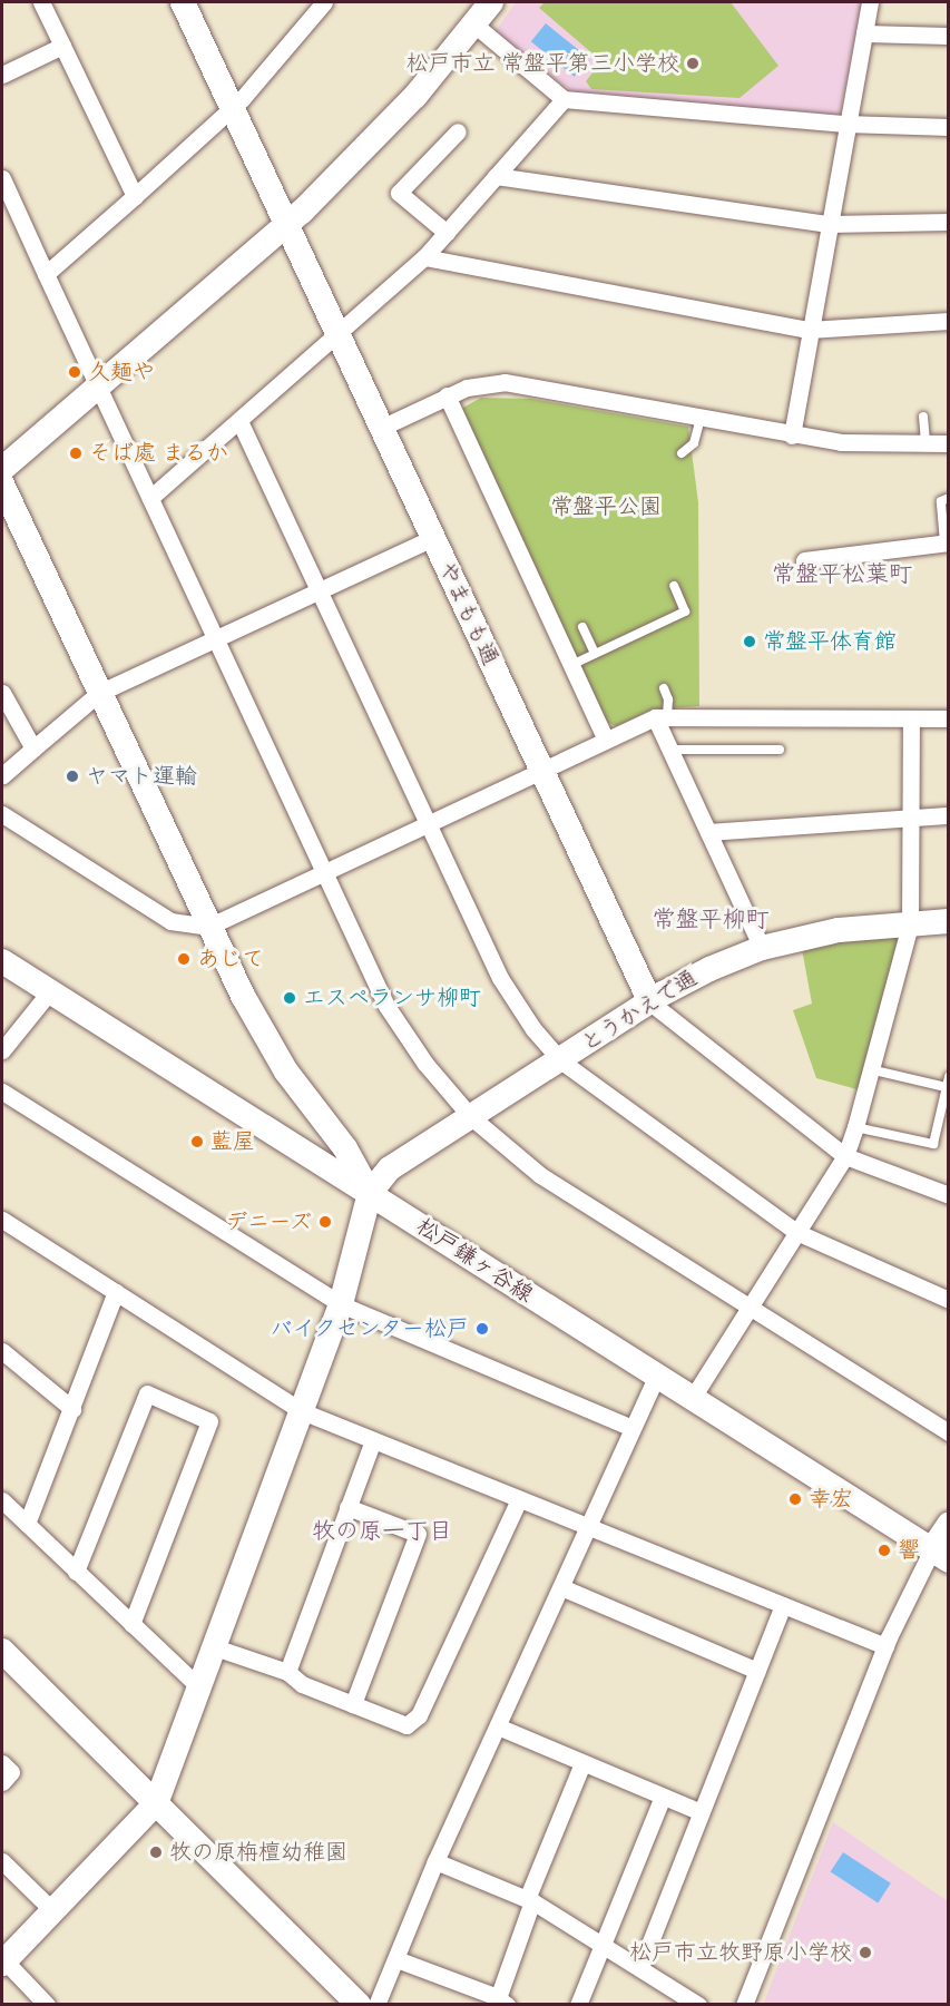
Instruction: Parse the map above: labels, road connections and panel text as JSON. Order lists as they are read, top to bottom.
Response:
{
  "streets": {
    "street": ["やまもも通", "とうかえで通", "松戸鎌ヶ谷線"]
  },
  "crossings": [
    ["やまもも通", "とうかえで通"],
    ["とうかえで通", "松戸鎌ヶ谷線"]
  ],
  "districts": ["常盤平松葉町", "常盤平柳町", "牧の原一丁目"],
  "parks": ["常盤平公園"],
  "places": [
    "松戸市立 常盤平第三小学校",
    "久麺や",
    "そば處 まるか",
    "常盤平体育館",
    "ヤマト運輸",
    "あじて",
    "エスペランサ柳町",
    "藍屋",
    "デニーズ",
    "バイクセンター松戸",
    "幸宏",
    "響",
    "牧の原栴檀幼稚園",
    "松戸市立牧野原小学校"
  ]
}
